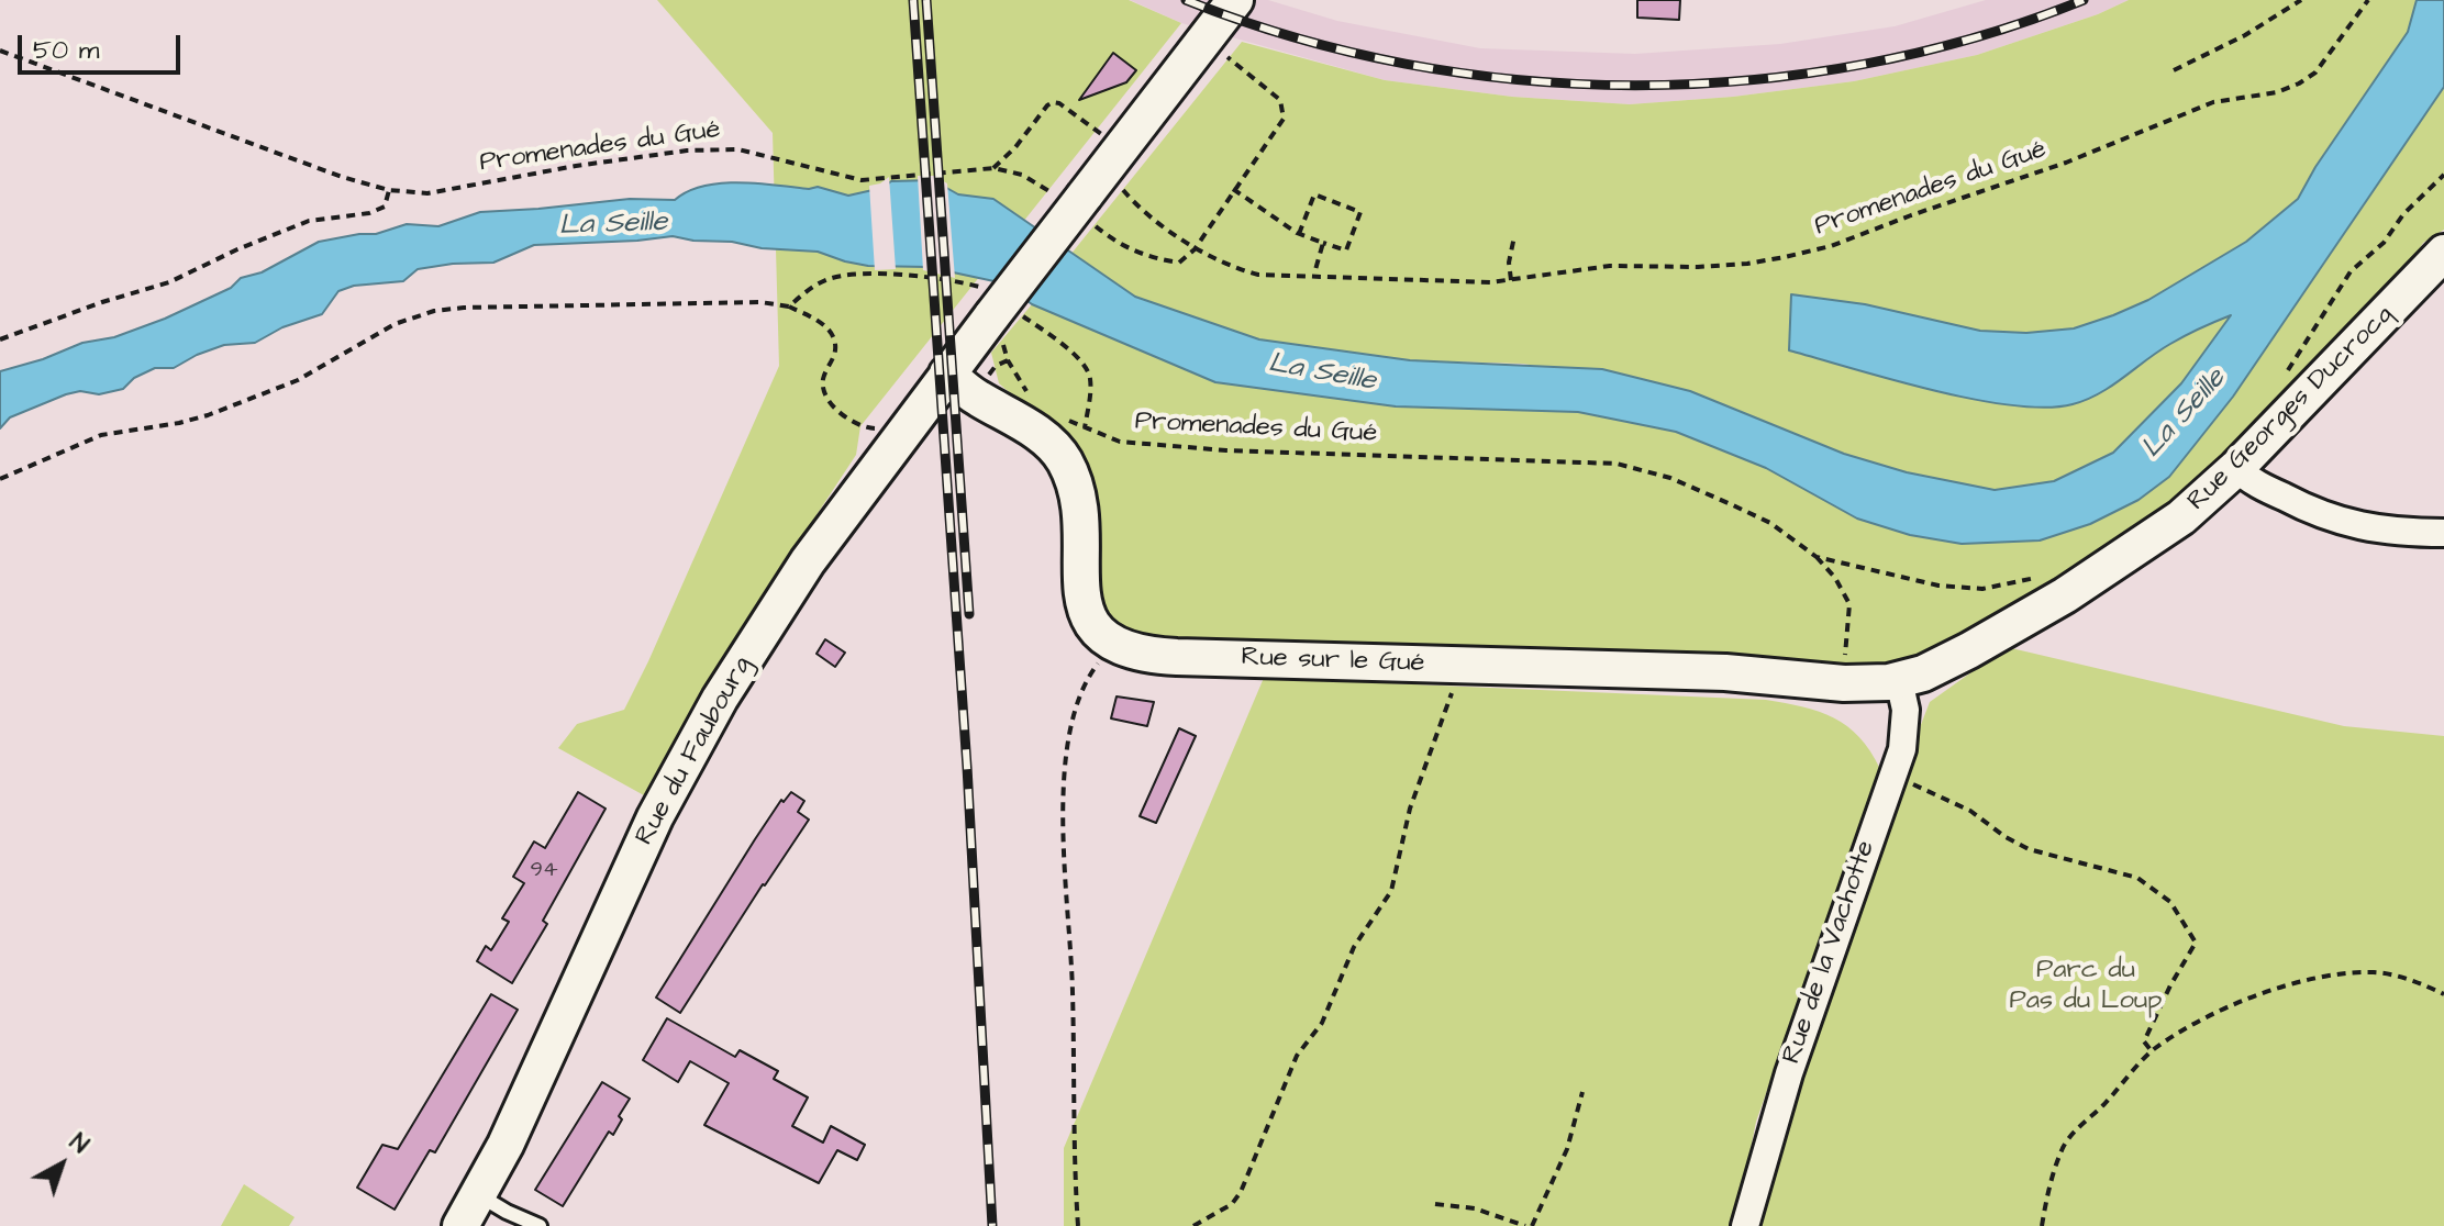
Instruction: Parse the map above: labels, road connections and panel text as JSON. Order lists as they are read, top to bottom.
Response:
{
  "streets": {
    "street": [
      "Rue Georges Ducrocq",
      "Rue sur le Gué",
      "Rue du Faubourg",
      "Rue de la Vachotte"
    ],
    "path": ["Promenades du Gué"]
  },
  "crossings": [
    ["Promenades du Gué", "Rue du Faubourg"],
    ["Rue Georges Ducrocq", "Rue sur le Gué"],
    ["Rue Georges Ducrocq", "Rue de la Vachotte"],
    ["Rue sur le Gué", "Rue de la Vachotte"]
  ],
  "water": ["La Seille"],
  "parks": ["Parc du Pas du Loup"],
  "house_numbers": ["94"],
  "scale_bar": "50 m",
  "north": "top right"
}
